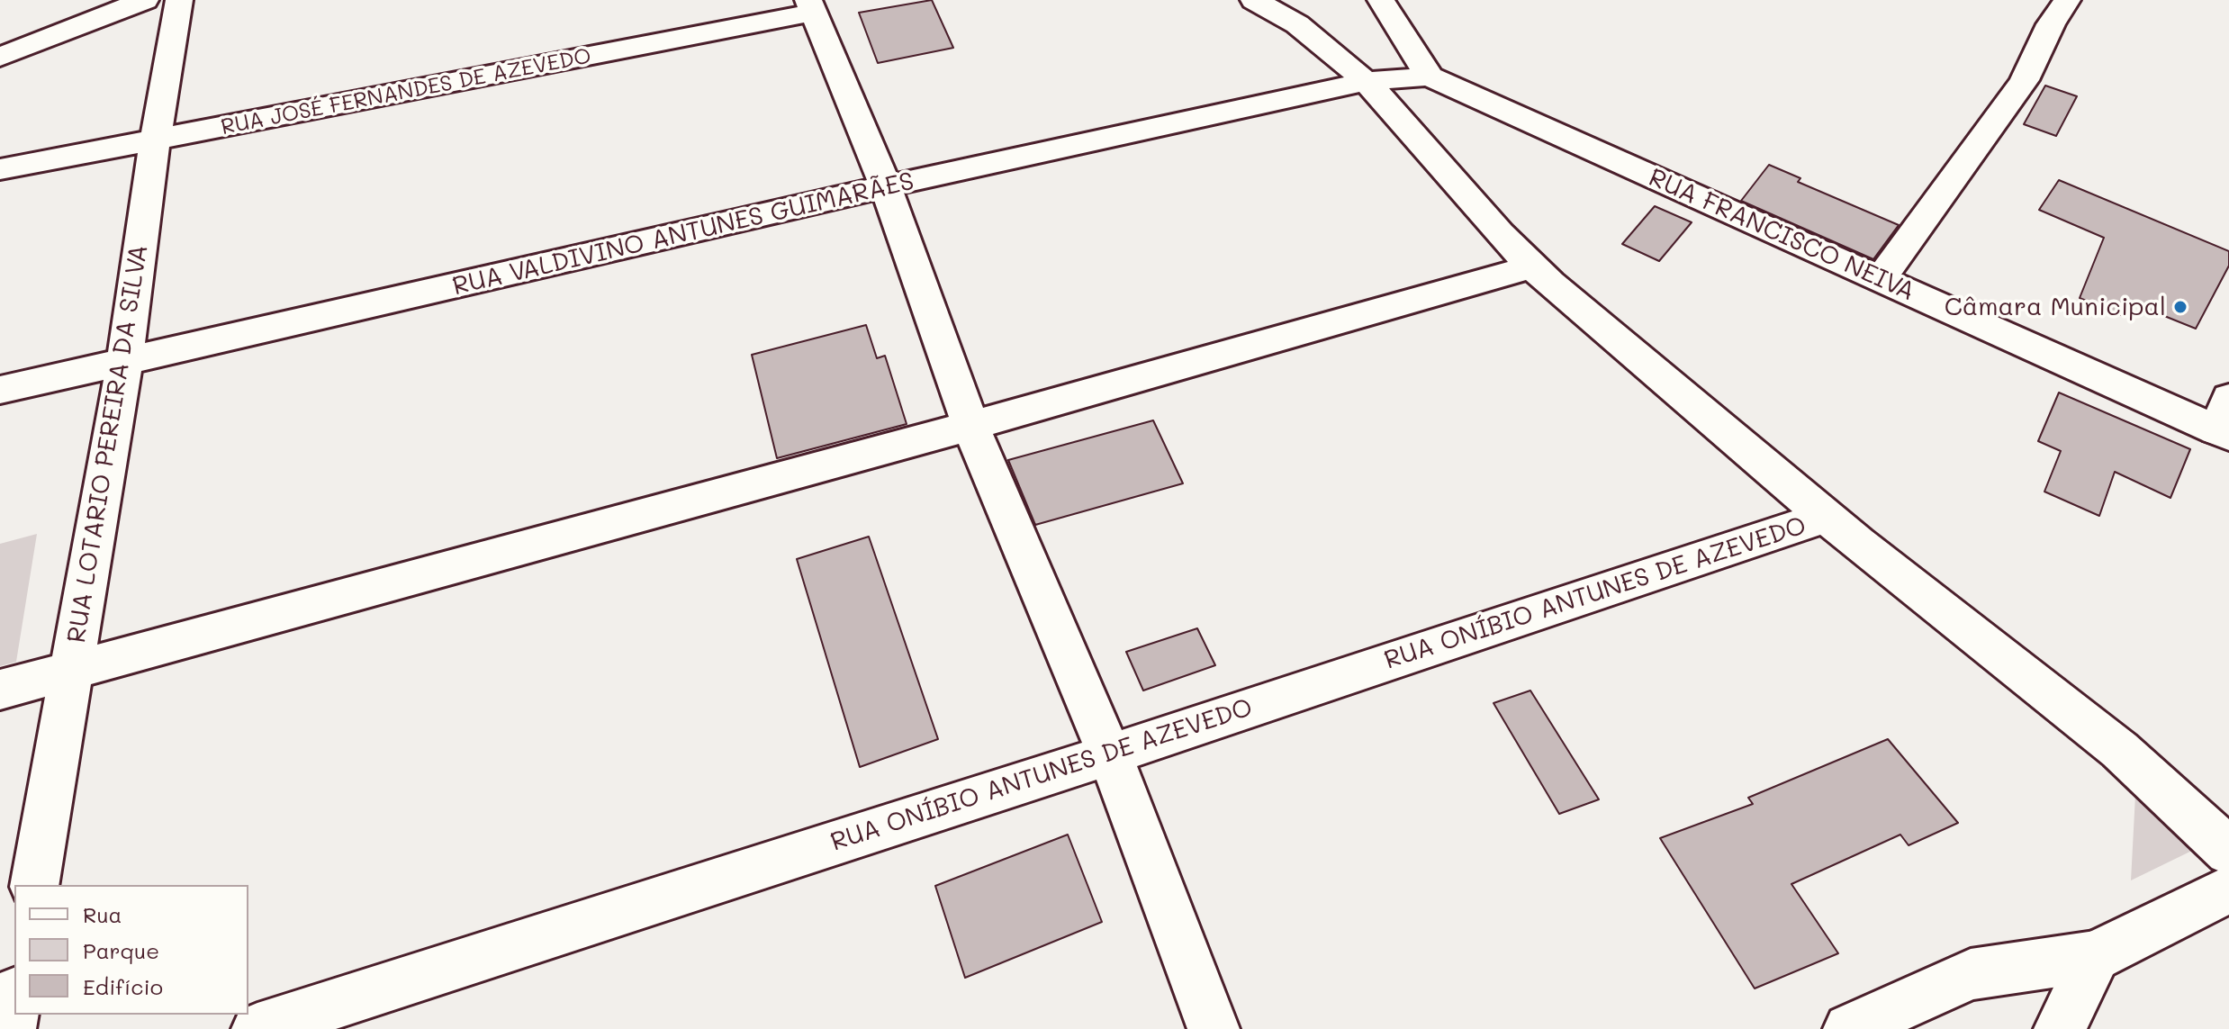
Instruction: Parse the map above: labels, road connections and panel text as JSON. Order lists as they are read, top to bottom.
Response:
{
  "streets": {
    "street": [
      "RUA JOSÉ FERNANDES DE AZEVEDO",
      "RUA VALDIVINO ANTUNES GUIMARÃES",
      "RUA FRANCISCO NEIVA",
      "RUA LOTARIO PEREIRA DA SILVA",
      "RUA ONÍBIO ANTUNES DE AZEVEDO"
    ]
  },
  "crossings": [
    ["RUA JOSÉ FERNANDES DE AZEVEDO", "RUA LOTARIO PEREIRA DA SILVA"],
    ["RUA VALDIVINO ANTUNES GUIMARÃES", "RUA FRANCISCO NEIVA"],
    ["RUA VALDIVINO ANTUNES GUIMARÃES", "RUA LOTARIO PEREIRA DA SILVA"]
  ],
  "places": ["Câmara Municipal"],
  "legend": ["Rua", "Parque", "Edifício"]
}
